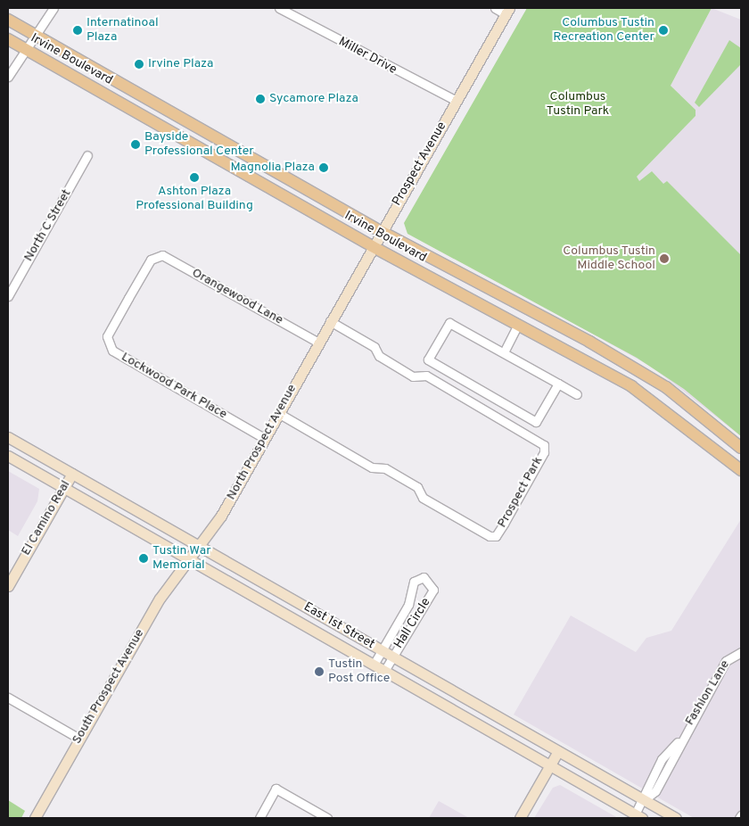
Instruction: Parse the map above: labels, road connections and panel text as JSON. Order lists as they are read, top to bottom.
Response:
{
  "streets": {
    "main road": [
      "Irvine Boulevard",
      "Prospect Avenue",
      "North Prospect Avenue",
      "El Camino Real",
      "East 1st Street",
      "South Prospect Avenue"
    ],
    "street": [
      "Miller Drive",
      "North C Street",
      "Orangewood Lane",
      "Lockwood Park Place",
      "Prospect Park",
      "Hall Circle",
      "Fashion Lane"
    ]
  },
  "crossings": [
    ["Miller Drive", "Prospect Avenue"],
    ["Irvine Boulevard", "Prospect Avenue"],
    ["Prospect Avenue", "North Prospect Avenue"],
    ["Prospect Avenue", "Prospect Park"],
    ["Orangewood Lane", "Lockwood Park Place"],
    ["Orangewood Lane", "North Prospect Avenue"],
    ["Lockwood Park Place", "North Prospect Avenue"],
    ["North Prospect Avenue", "Prospect Park"],
    ["North Prospect Avenue", "East 1st Street"],
    ["North Prospect Avenue", "South Prospect Avenue"],
    ["El Camino Real", "East 1st Street"],
    ["Hall Circle", "East 1st Street"],
    ["East 1st Street", "South Prospect Avenue"],
    ["East 1st Street", "Fashion Lane"]
  ],
  "parks": ["Columbus Tustin Park"],
  "places": [
    "Internatinoal Plaza",
    "Columbus Tustin Recreation Center",
    "Irvine Plaza",
    "Sycamore Plaza",
    "Bayside Professional Center",
    "Magnolia Plaza",
    "Ashton Plaza Professional Building",
    "Columbus Tustin Middle School",
    "Tustin War Memorial",
    "Tustin Post Office"
  ]
}
